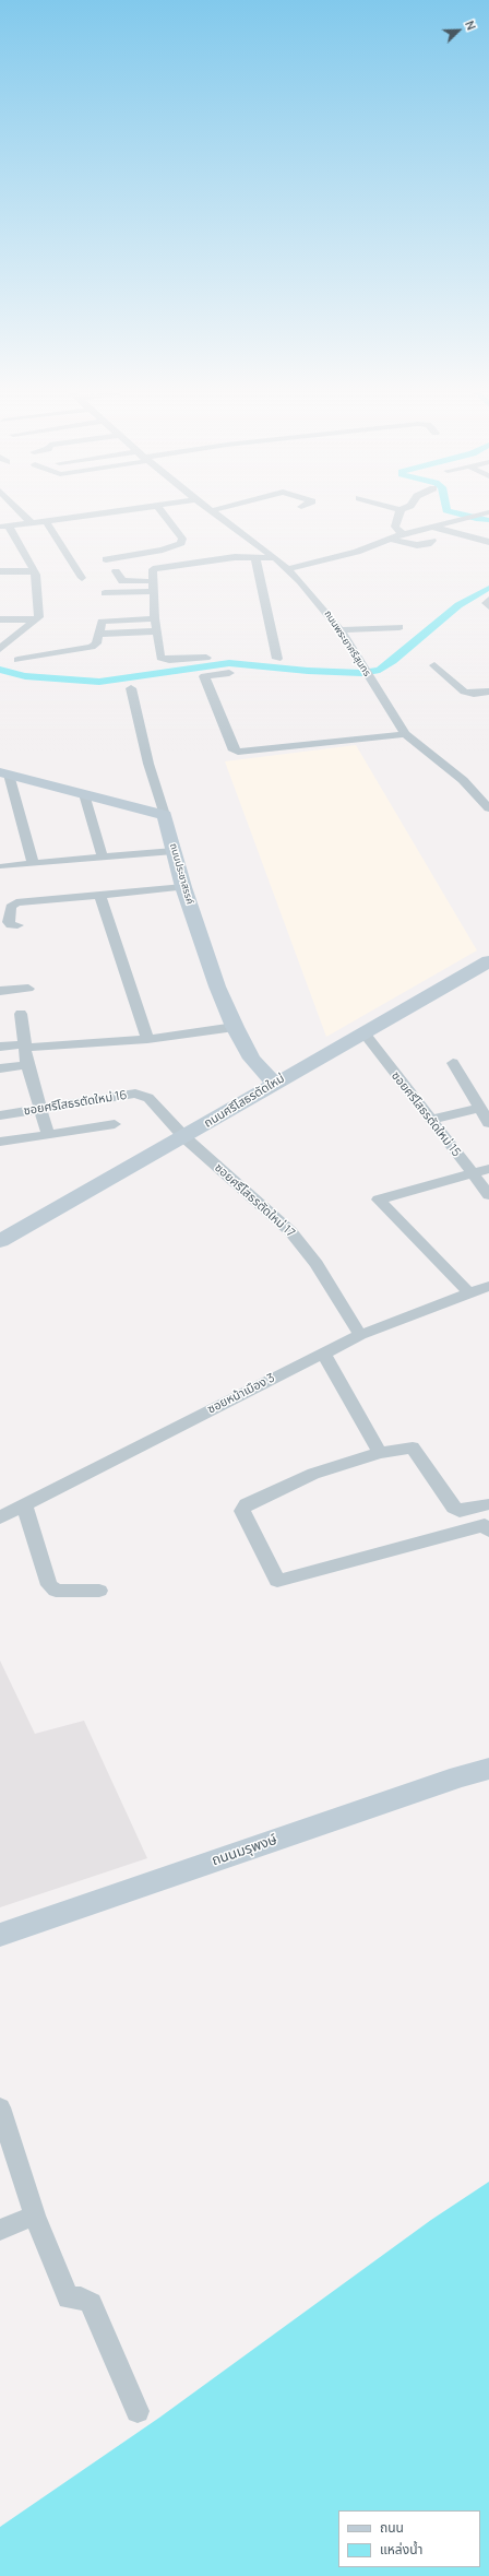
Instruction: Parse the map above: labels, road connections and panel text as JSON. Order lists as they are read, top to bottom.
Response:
{
  "streets": {
    "street": [
      "ถนนพระยาศรีสุนทร",
      "ถนนประชาสรรค์",
      "ถนนศรีโสธรตัดใหม่",
      "ซอยศรีโสธรตัดใหม่ 16",
      "ซอยศรีโสธรตัดใหม่ 15",
      "ซอยศรีโสธรตัดใหม่ 17",
      "ซอยหน้าเมือง 3",
      "ถนนมรุพงษ์"
    ]
  },
  "crossings": [
    ["ถนนประชาสรรค์", "ถนนศรีโสธรตัดใหม่"],
    ["ถนนศรีโสธรตัดใหม่", "ซอยศรีโสธรตัดใหม่ 16"],
    ["ถนนศรีโสธรตัดใหม่", "ซอยศรีโสธรตัดใหม่ 15"],
    ["ถนนศรีโสธรตัดใหม่", "ซอยศรีโสธรตัดใหม่ 17"],
    ["ซอยศรีโสธรตัดใหม่ 16", "ซอยศรีโสธรตัดใหม่ 17"],
    ["ซอยศรีโสธรตัดใหม่ 17", "ซอยหน้าเมือง 3"]
  ],
  "legend": ["ถนน", "แหล่งน้ำ"],
  "north": "top right"
}
